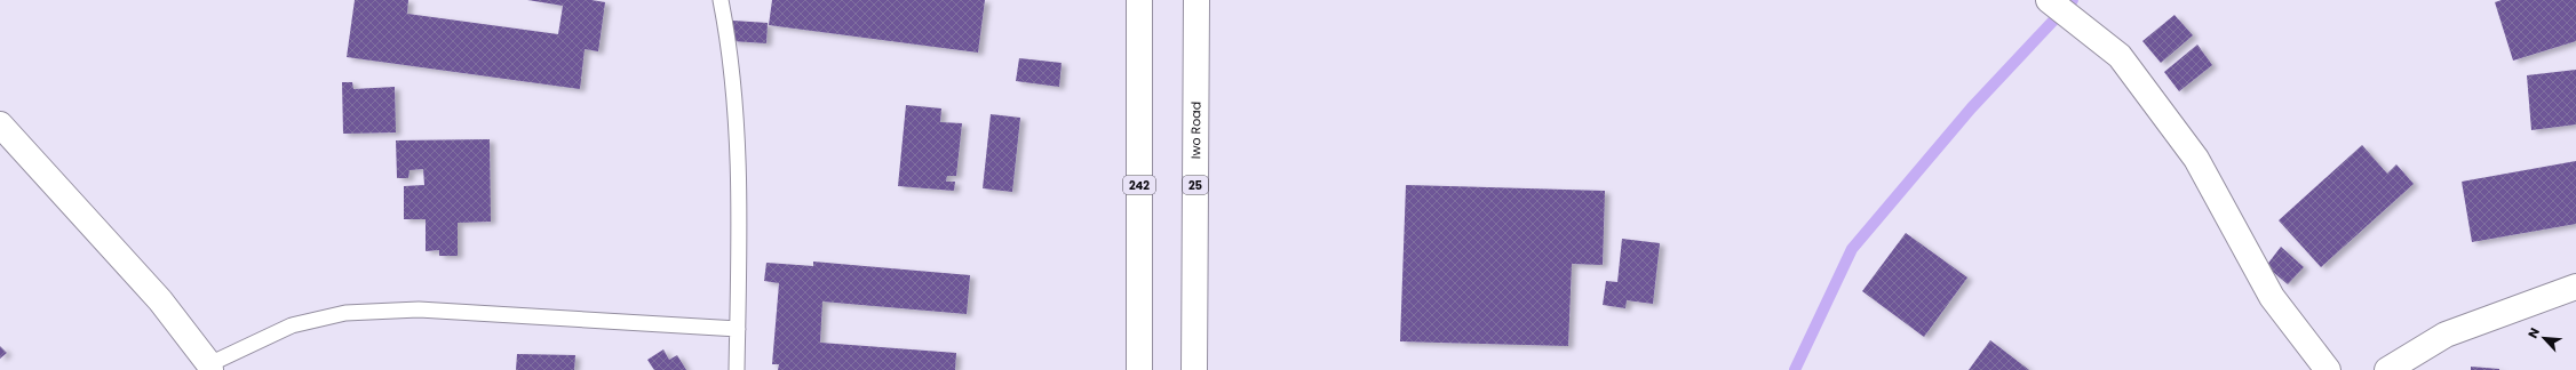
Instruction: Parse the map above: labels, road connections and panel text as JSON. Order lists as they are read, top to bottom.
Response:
{
  "streets": {
    "street": ["Iwo Road", "242", "25"]
  },
  "north": "top left"
}
